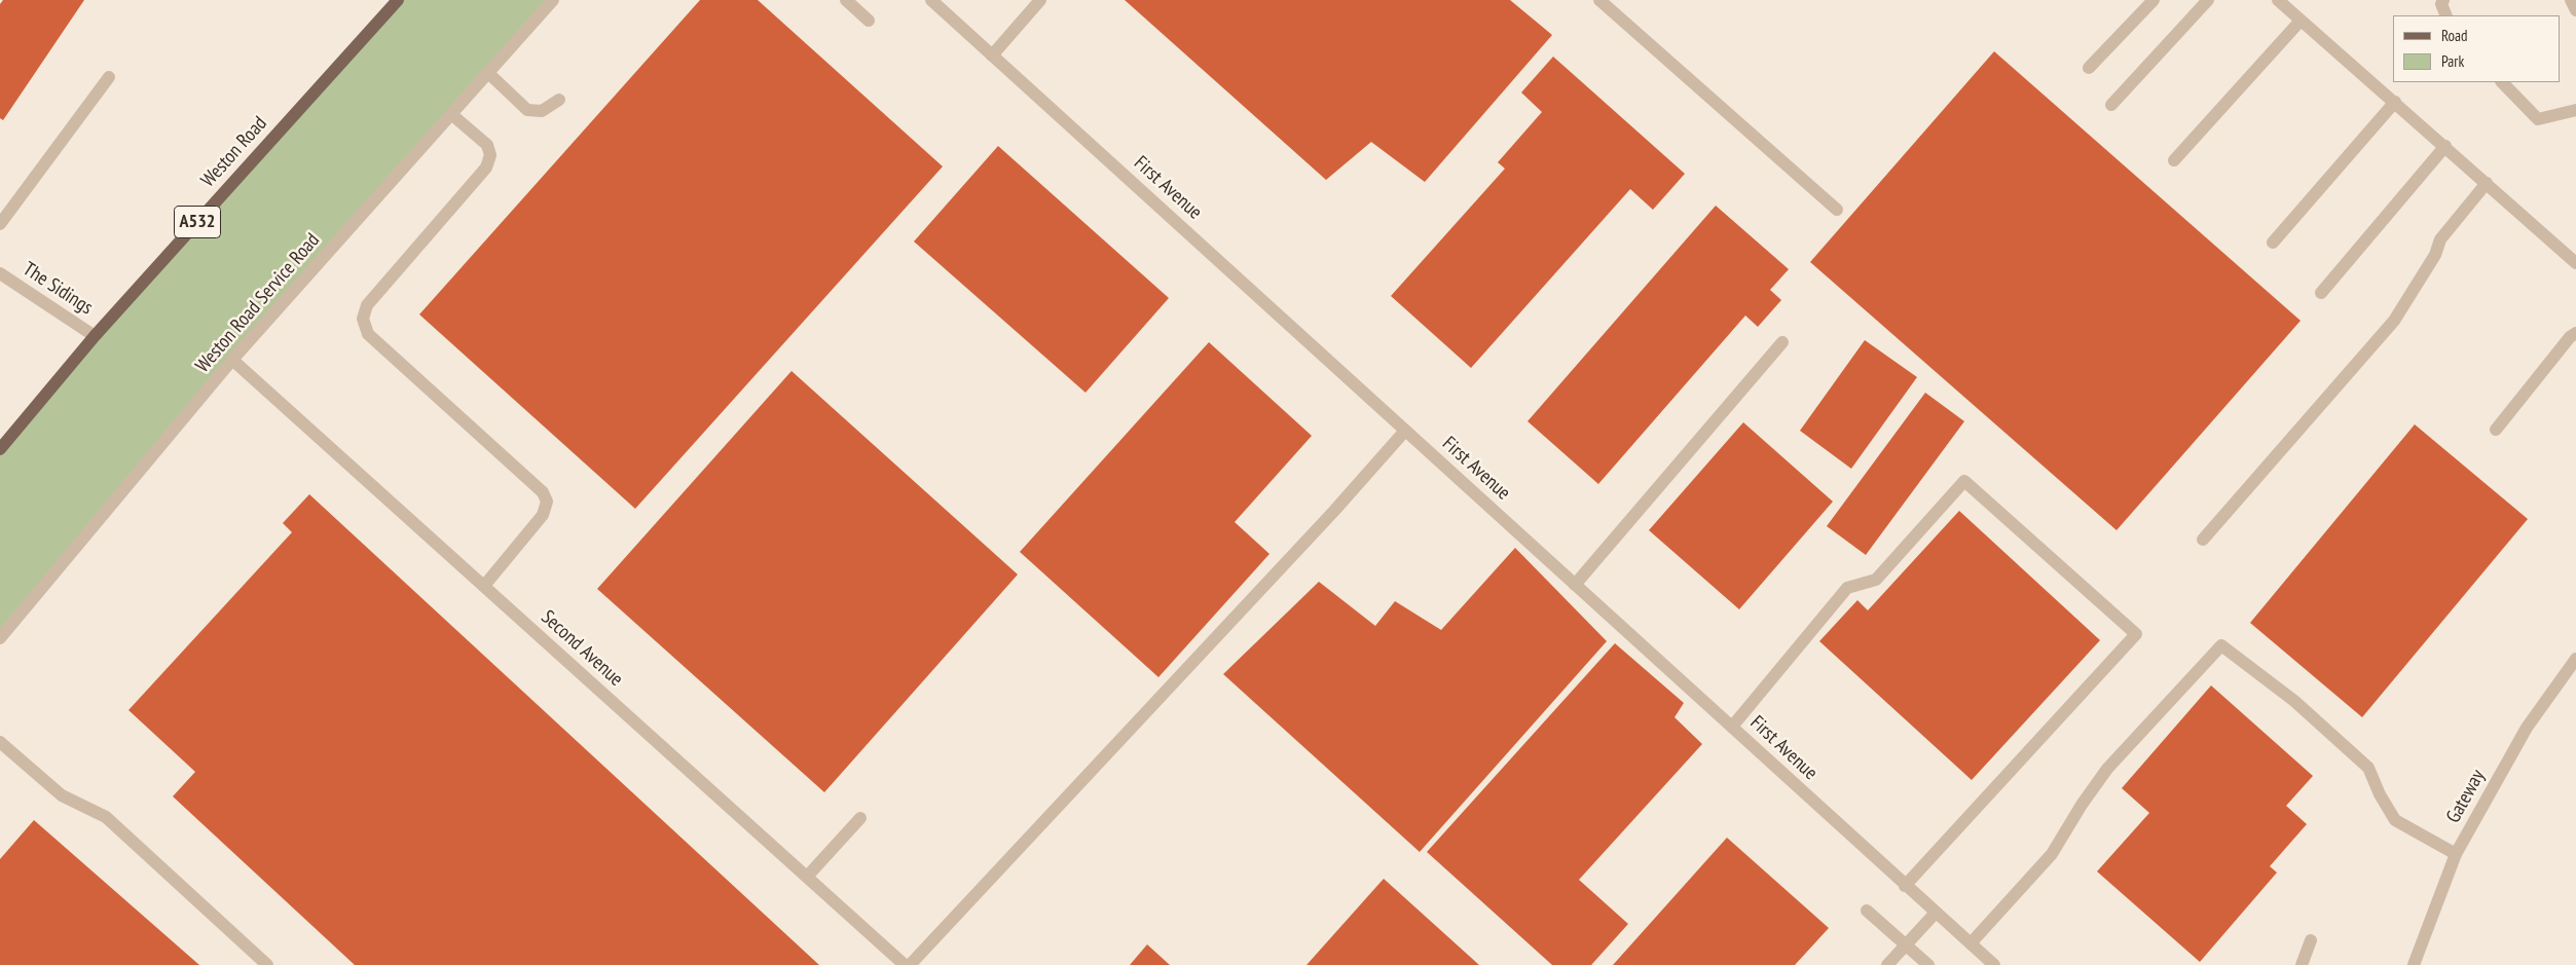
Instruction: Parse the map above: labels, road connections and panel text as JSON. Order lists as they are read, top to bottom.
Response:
{
  "streets": {
    "main road": ["Weston Road", "A532"],
    "street": [
      "First Avenue",
      "The Sidings",
      "Weston Road Service Road",
      "Second Avenue",
      "Gateway"
    ]
  },
  "crossings": [
    ["Weston Road", "The Sidings"],
    ["Weston Road Service Road", "Second Avenue"]
  ],
  "legend": ["Road", "Park"]
}
